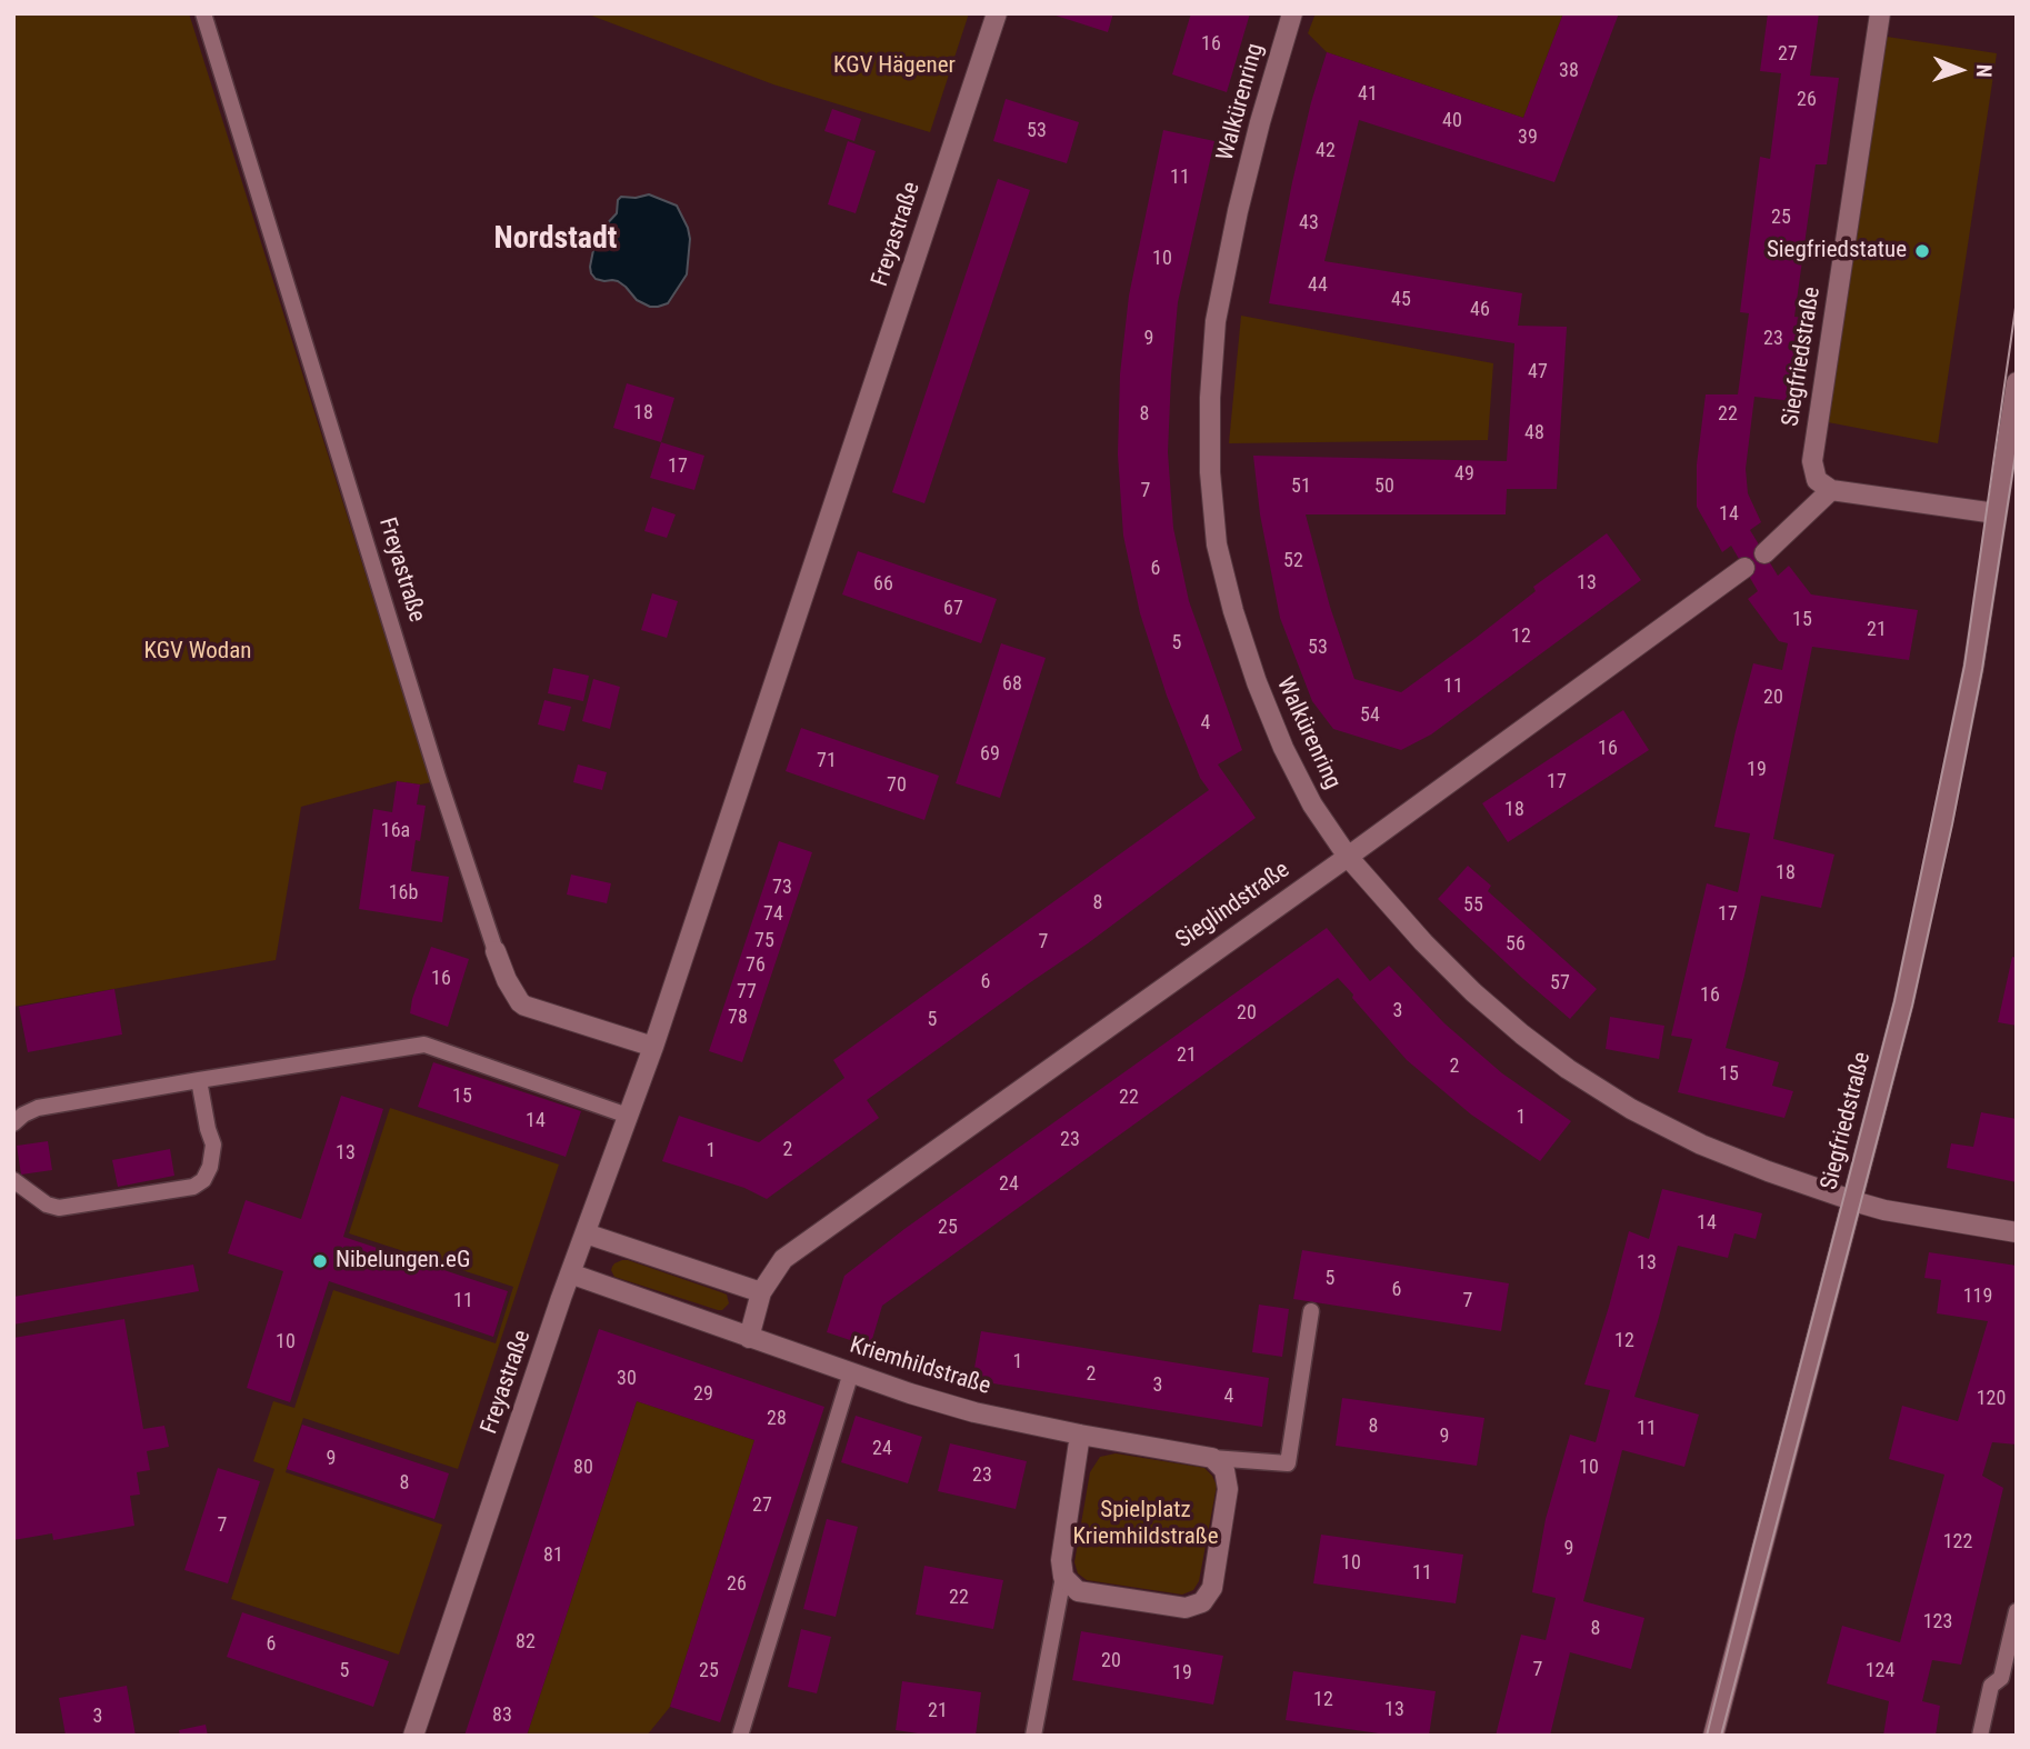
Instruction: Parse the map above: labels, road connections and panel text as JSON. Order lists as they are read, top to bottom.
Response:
{
  "streets": {
    "street": [
      "Walkürenring",
      "Freyastraße",
      "Siegfriedstraße",
      "Sieglindstraße",
      "Kriemhildstraße"
    ]
  },
  "crossings": [
    ["Walkürenring", "Siegfriedstraße"],
    ["Walkürenring", "Sieglindstraße"],
    ["Freyastraße", "Kriemhildstraße"]
  ],
  "districts": ["Nordstadt"],
  "parks": ["KGV Hägener", "KGV Wodan", "Spielplatz Kriemhildstraße"],
  "places": ["Siegfriedstatue", "Nibelungen.eG"],
  "house_numbers": [
    "16",
    "27",
    "38",
    "41",
    "26",
    "40",
    "53",
    "39",
    "42",
    "11",
    "25",
    "43",
    "10",
    "44",
    "45",
    "46",
    "9",
    "23",
    "47",
    "18",
    "8",
    "22",
    "48",
    "17",
    "49",
    "51",
    "50",
    "7",
    "14",
    "52",
    "6",
    "13",
    "66",
    "67",
    "15",
    "21",
    "12",
    "5",
    "53",
    "68",
    "11",
    "20",
    "54",
    "4",
    "16",
    "69",
    "71",
    "19",
    "17",
    "70",
    "18",
    "16a",
    "18",
    "73",
    "16b",
    "8",
    "55",
    "74",
    "17",
    "75",
    "7",
    "56",
    "76",
    "16",
    "6",
    "57",
    "77",
    "16",
    "3",
    "20",
    "78",
    "5",
    "21",
    "2",
    "15",
    "15",
    "22",
    "1",
    "14",
    "23",
    "2",
    "1",
    "13",
    "24",
    "14",
    "25",
    "13",
    "5",
    "6",
    "119",
    "11",
    "7",
    "12",
    "10",
    "1",
    "2",
    "30",
    "3",
    "29",
    "4",
    "120",
    "28",
    "8",
    "11",
    "9",
    "24",
    "9",
    "80",
    "10",
    "23",
    "8",
    "27",
    "7",
    "122",
    "9",
    "81",
    "10",
    "11",
    "26",
    "22",
    "123",
    "8",
    "82",
    "6",
    "20",
    "7",
    "5",
    "25",
    "124",
    "19",
    "12",
    "13",
    "21",
    "83",
    "3"
  ],
  "north": "right"
}
